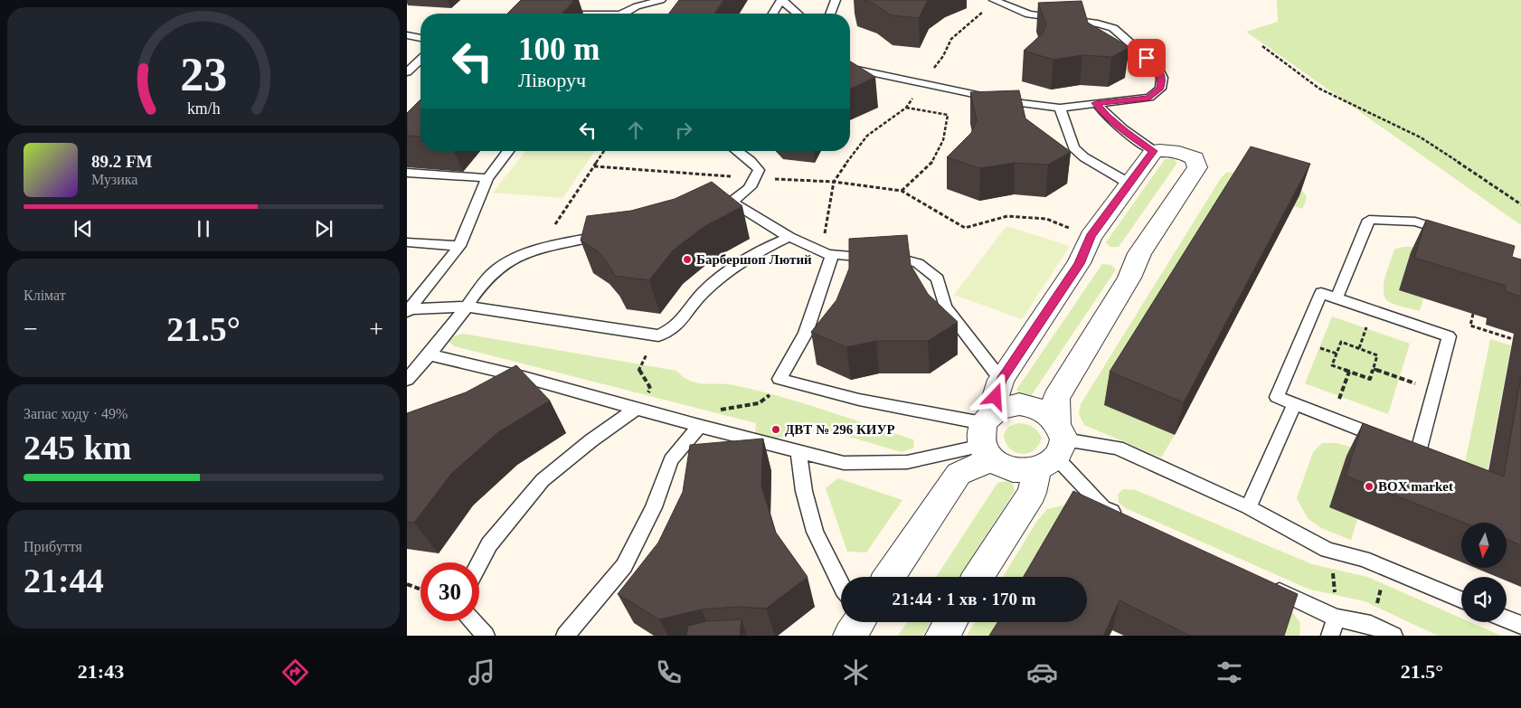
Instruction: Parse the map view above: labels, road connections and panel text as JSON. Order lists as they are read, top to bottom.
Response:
{
  "places": ["Барбершоп Лютий", "ДВТ № 296 КИУР", "BOX market"],
  "north": "bottom",
  "page": {
    "turn": ["100 m", "Ліворуч"],
    "song": ["89.2 FM", "Музика"],
    "tile": [
      "Клімат",
      ["Запас ходу · 49%", "245 km"],
      ["Прибуття", "21:44"]
    ],
    "heat": ["−", "21.5°", "+"],
    "limit": "30",
    "trip": "21:44 · 1 хв · 170 m",
    "tabs": ["21:43", "21.5°"],
    "gauge": ["23", "km/h"]
  }
}
